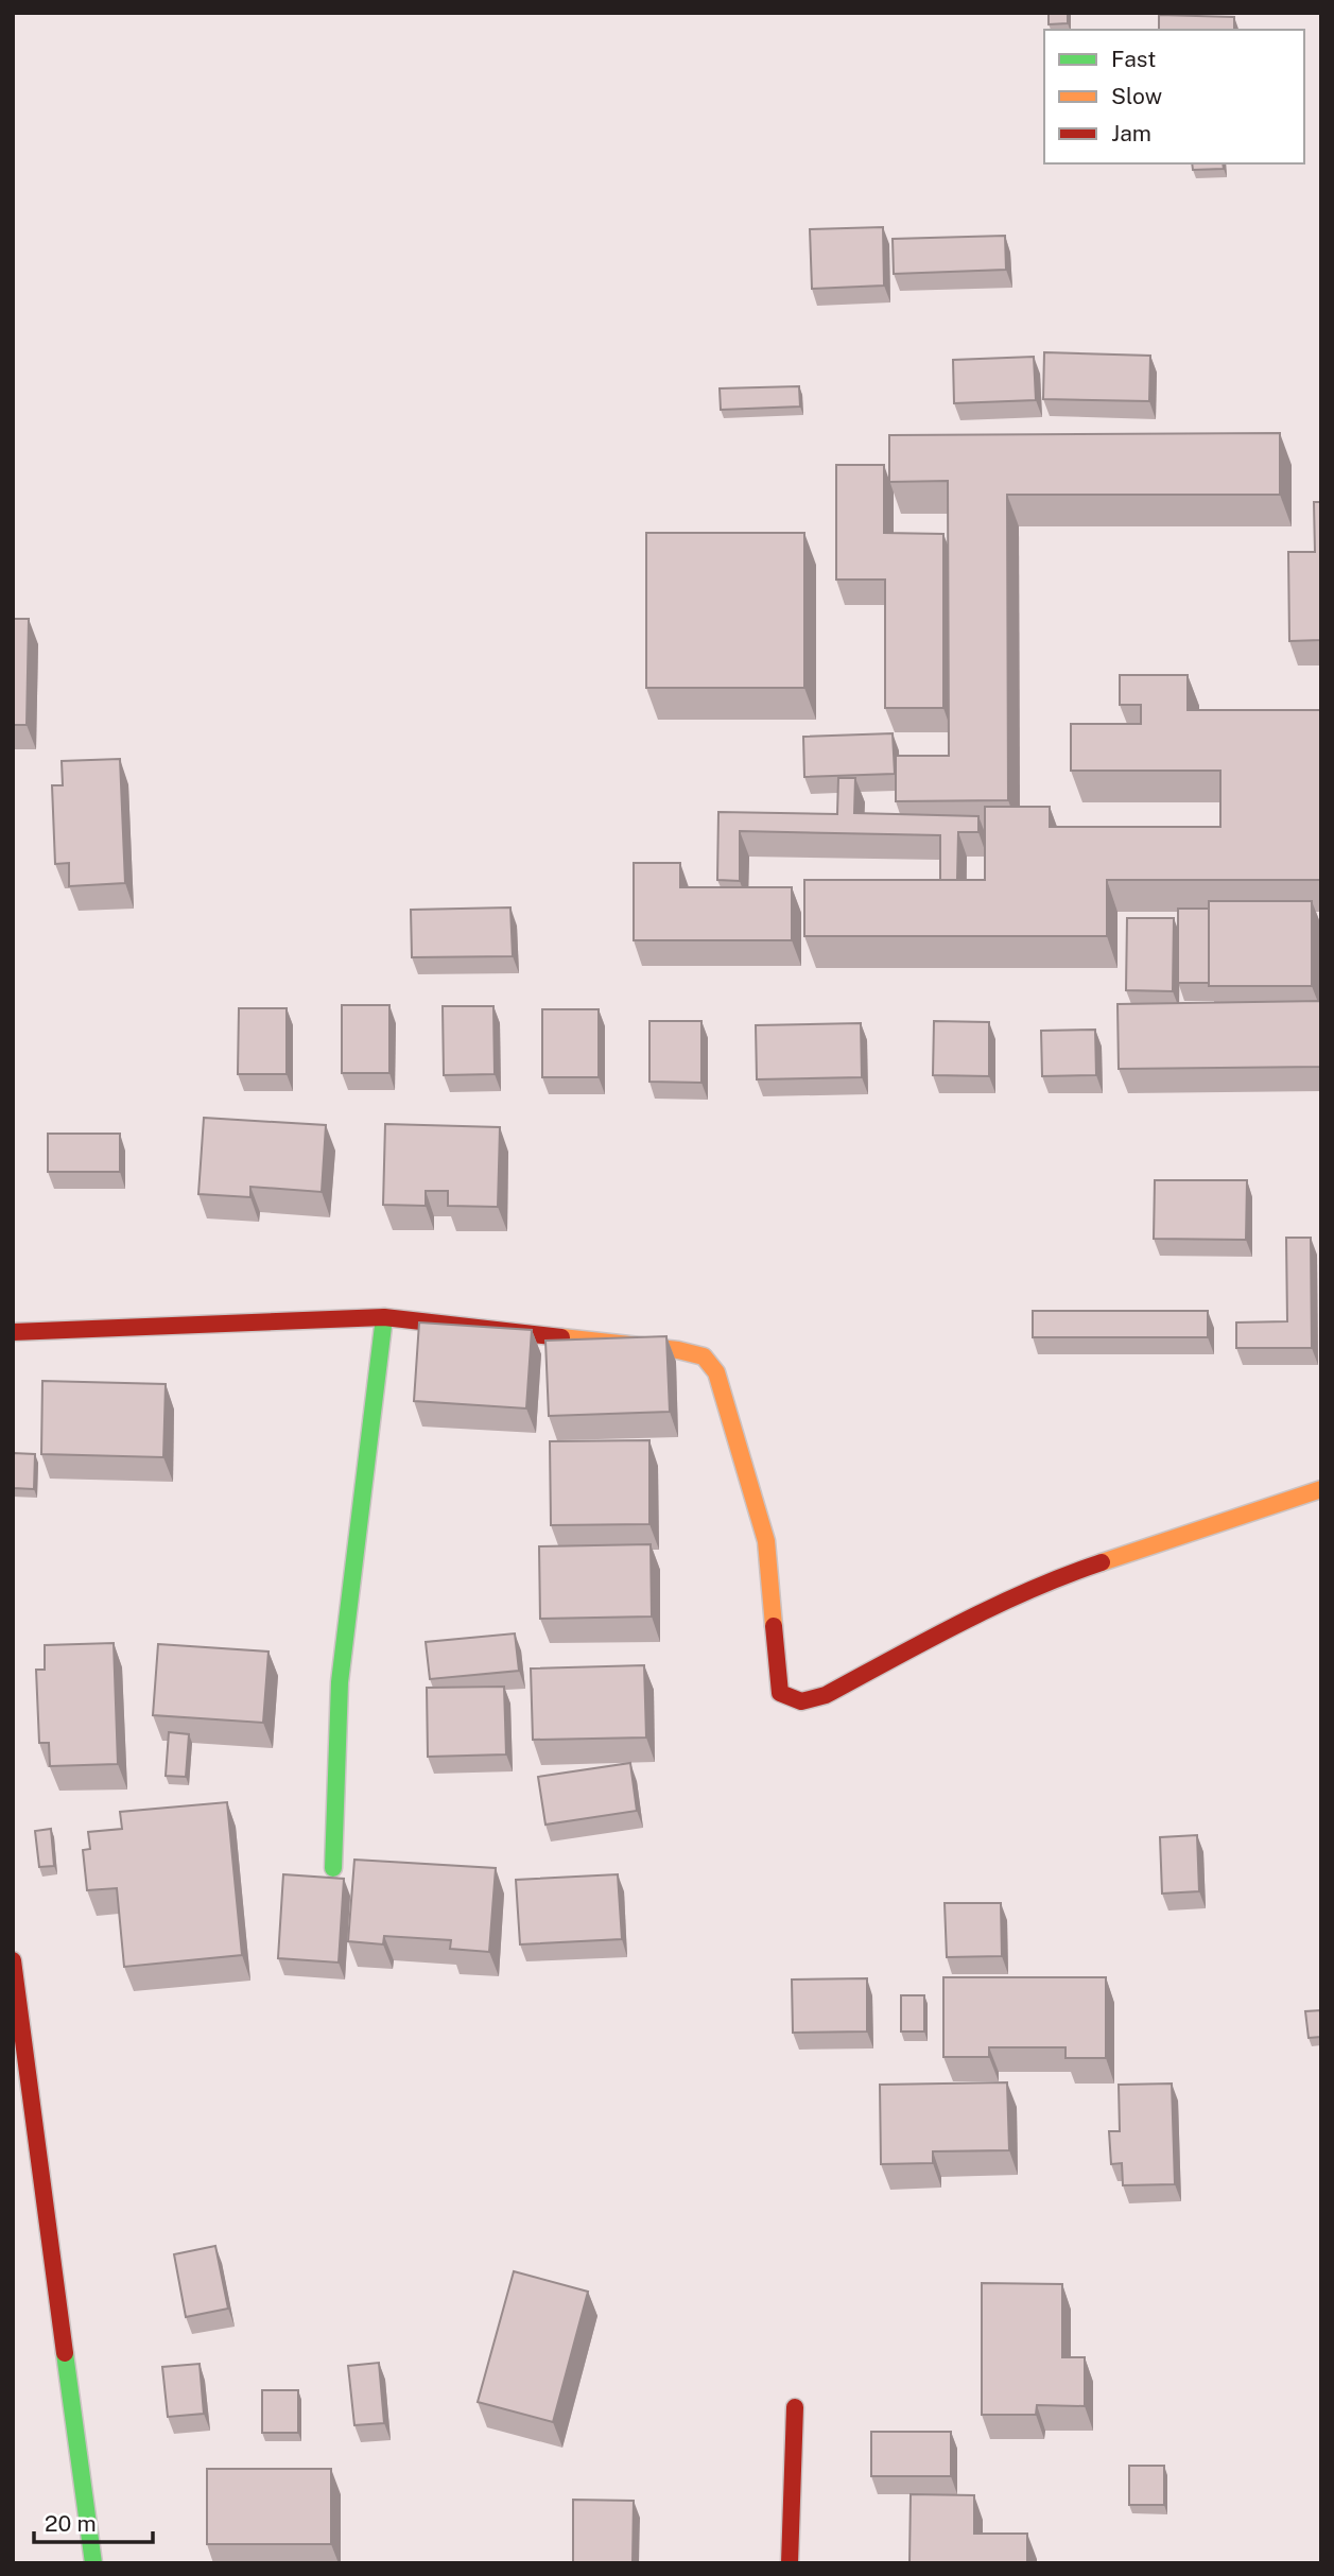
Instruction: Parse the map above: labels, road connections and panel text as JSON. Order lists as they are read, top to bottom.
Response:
{
  "legend": ["Fast", "Slow", "Jam"],
  "scale_bar": "20 m"
}
